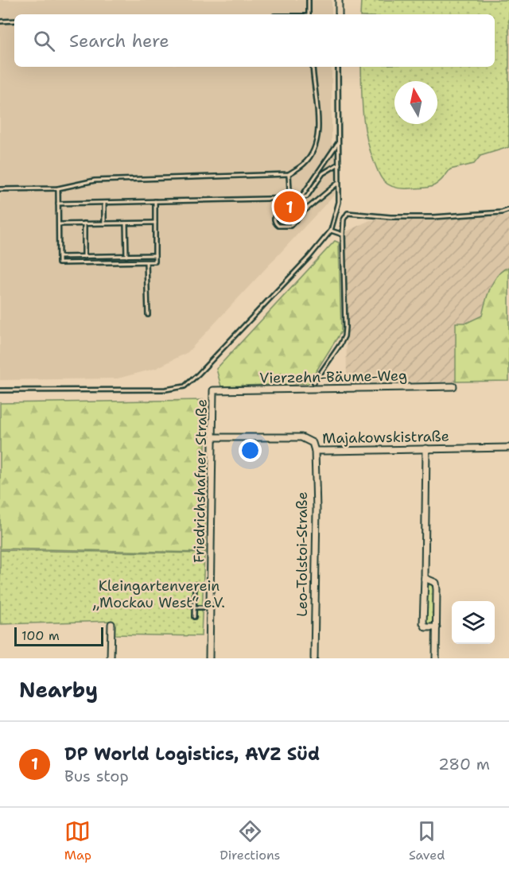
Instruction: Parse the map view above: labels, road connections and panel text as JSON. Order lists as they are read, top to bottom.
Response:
{
  "streets": {
    "street": [
      "Vierzehn-Bäume-Weg",
      "Majakowskistraße",
      "Friedrichshafner Straße",
      "Leo-Tolstoi-Straße"
    ]
  },
  "crossings": [
    ["Vierzehn-Bäume-Weg", "Friedrichshafner Straße"],
    ["Majakowskistraße", "Friedrichshafner Straße"],
    ["Majakowskistraße", "Leo-Tolstoi-Straße"]
  ],
  "parks": ["Kleingartenverein „Mockau West“ e.V."],
  "scale_bar": "100 m",
  "north": "top",
  "page": {
    "search": "Search here",
    "pins": "1",
    "scale": "100 m",
    "heading": "Nearby",
    "list": [
      {
        "mark": "1",
        "name": "DP World Logistics, AVZ Süd",
        "note": "Bus stop",
        "value": "280 m"
      }
    ],
    "nav": ["Map", "Directions", "Saved"]
  }
}
